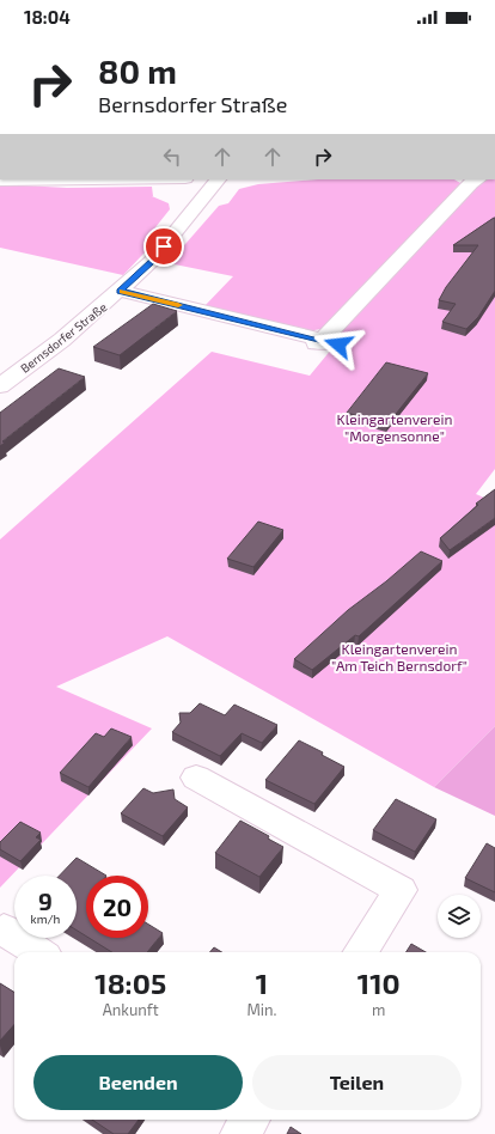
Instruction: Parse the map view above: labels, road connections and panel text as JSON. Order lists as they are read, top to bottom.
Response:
{
  "streets": {
    "street": ["Bernsdorfer Straße"]
  },
  "parks": ["Kleingartenverein \"Morgensonne\"", "Kleingartenverein \"Am Teich Bernsdorf\""],
  "page": {
    "status": "18:04",
    "turn": ["80 m", "Bernsdorfer Straße"],
    "speed": "9 km/h",
    "limit": "20",
    "eta": [
      "18:05",
      "Ankunft",
      "1",
      "Min.",
      "110",
      "m"
    ],
    "buttons": ["Beenden", "Teilen"]
  }
}
